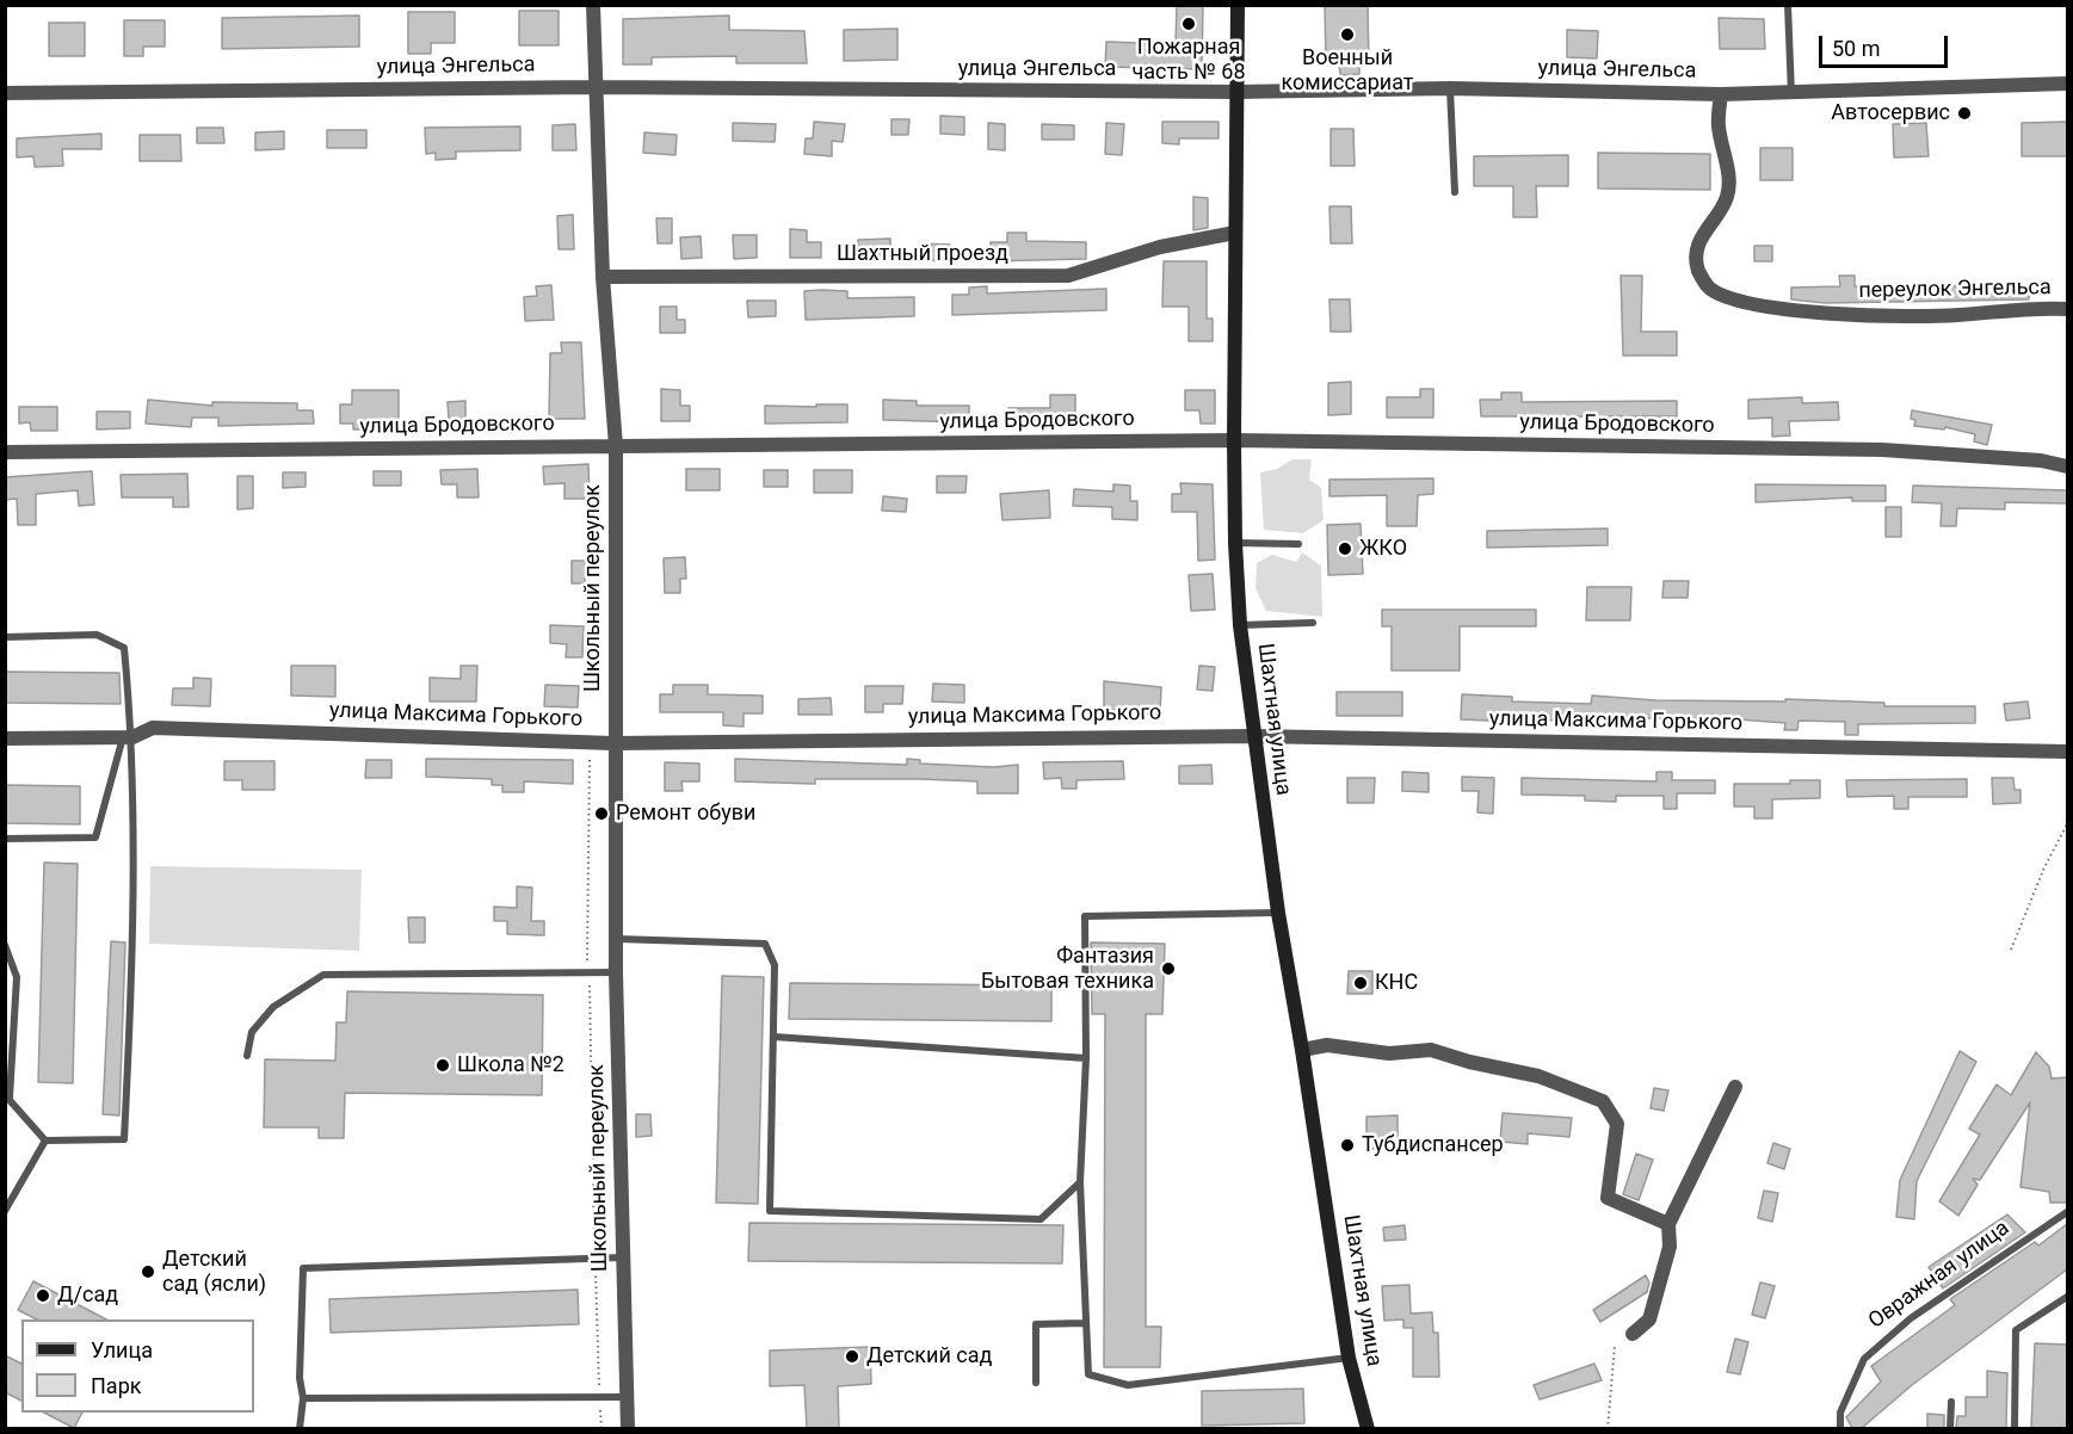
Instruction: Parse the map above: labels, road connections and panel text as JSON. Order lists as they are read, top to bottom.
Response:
{
  "streets": {
    "main road": ["Шахтная улица"],
    "street": [
      "улица Энгельса",
      "Шахтный проезд",
      "переулок Энгельса",
      "улица Бродовского",
      "Школьный переулок",
      "улица Максима Горького"
    ],
    "lane": ["Овражная улица"]
  },
  "crossings": [
    ["улица Энгельса", "переулок Энгельса"],
    ["улица Энгельса", "Школьный переулок"],
    ["улица Энгельса", "Шахтная улица"],
    ["Шахтный проезд", "Школьный переулок"],
    ["Шахтный проезд", "Шахтная улица"],
    ["улица Бродовского", "Школьный переулок"],
    ["улица Бродовского", "Шахтная улица"],
    ["Школьный переулок", "улица Максима Горького"],
    ["улица Максима Горького", "Шахтная улица"]
  ],
  "places": [
    "Пожарная часть № 68",
    "Военный комиссариат",
    "Автосервис",
    "ЖКО",
    "Ремонт обуви",
    "Фантазия Бытовая техника",
    "КНС",
    "Школа №2",
    "Тубдиспансер",
    "Детский сад (ясли)",
    "Д/сад",
    "Детский сад"
  ],
  "legend": ["Улица", "Парк"],
  "scale_bar": "50 m"
}
